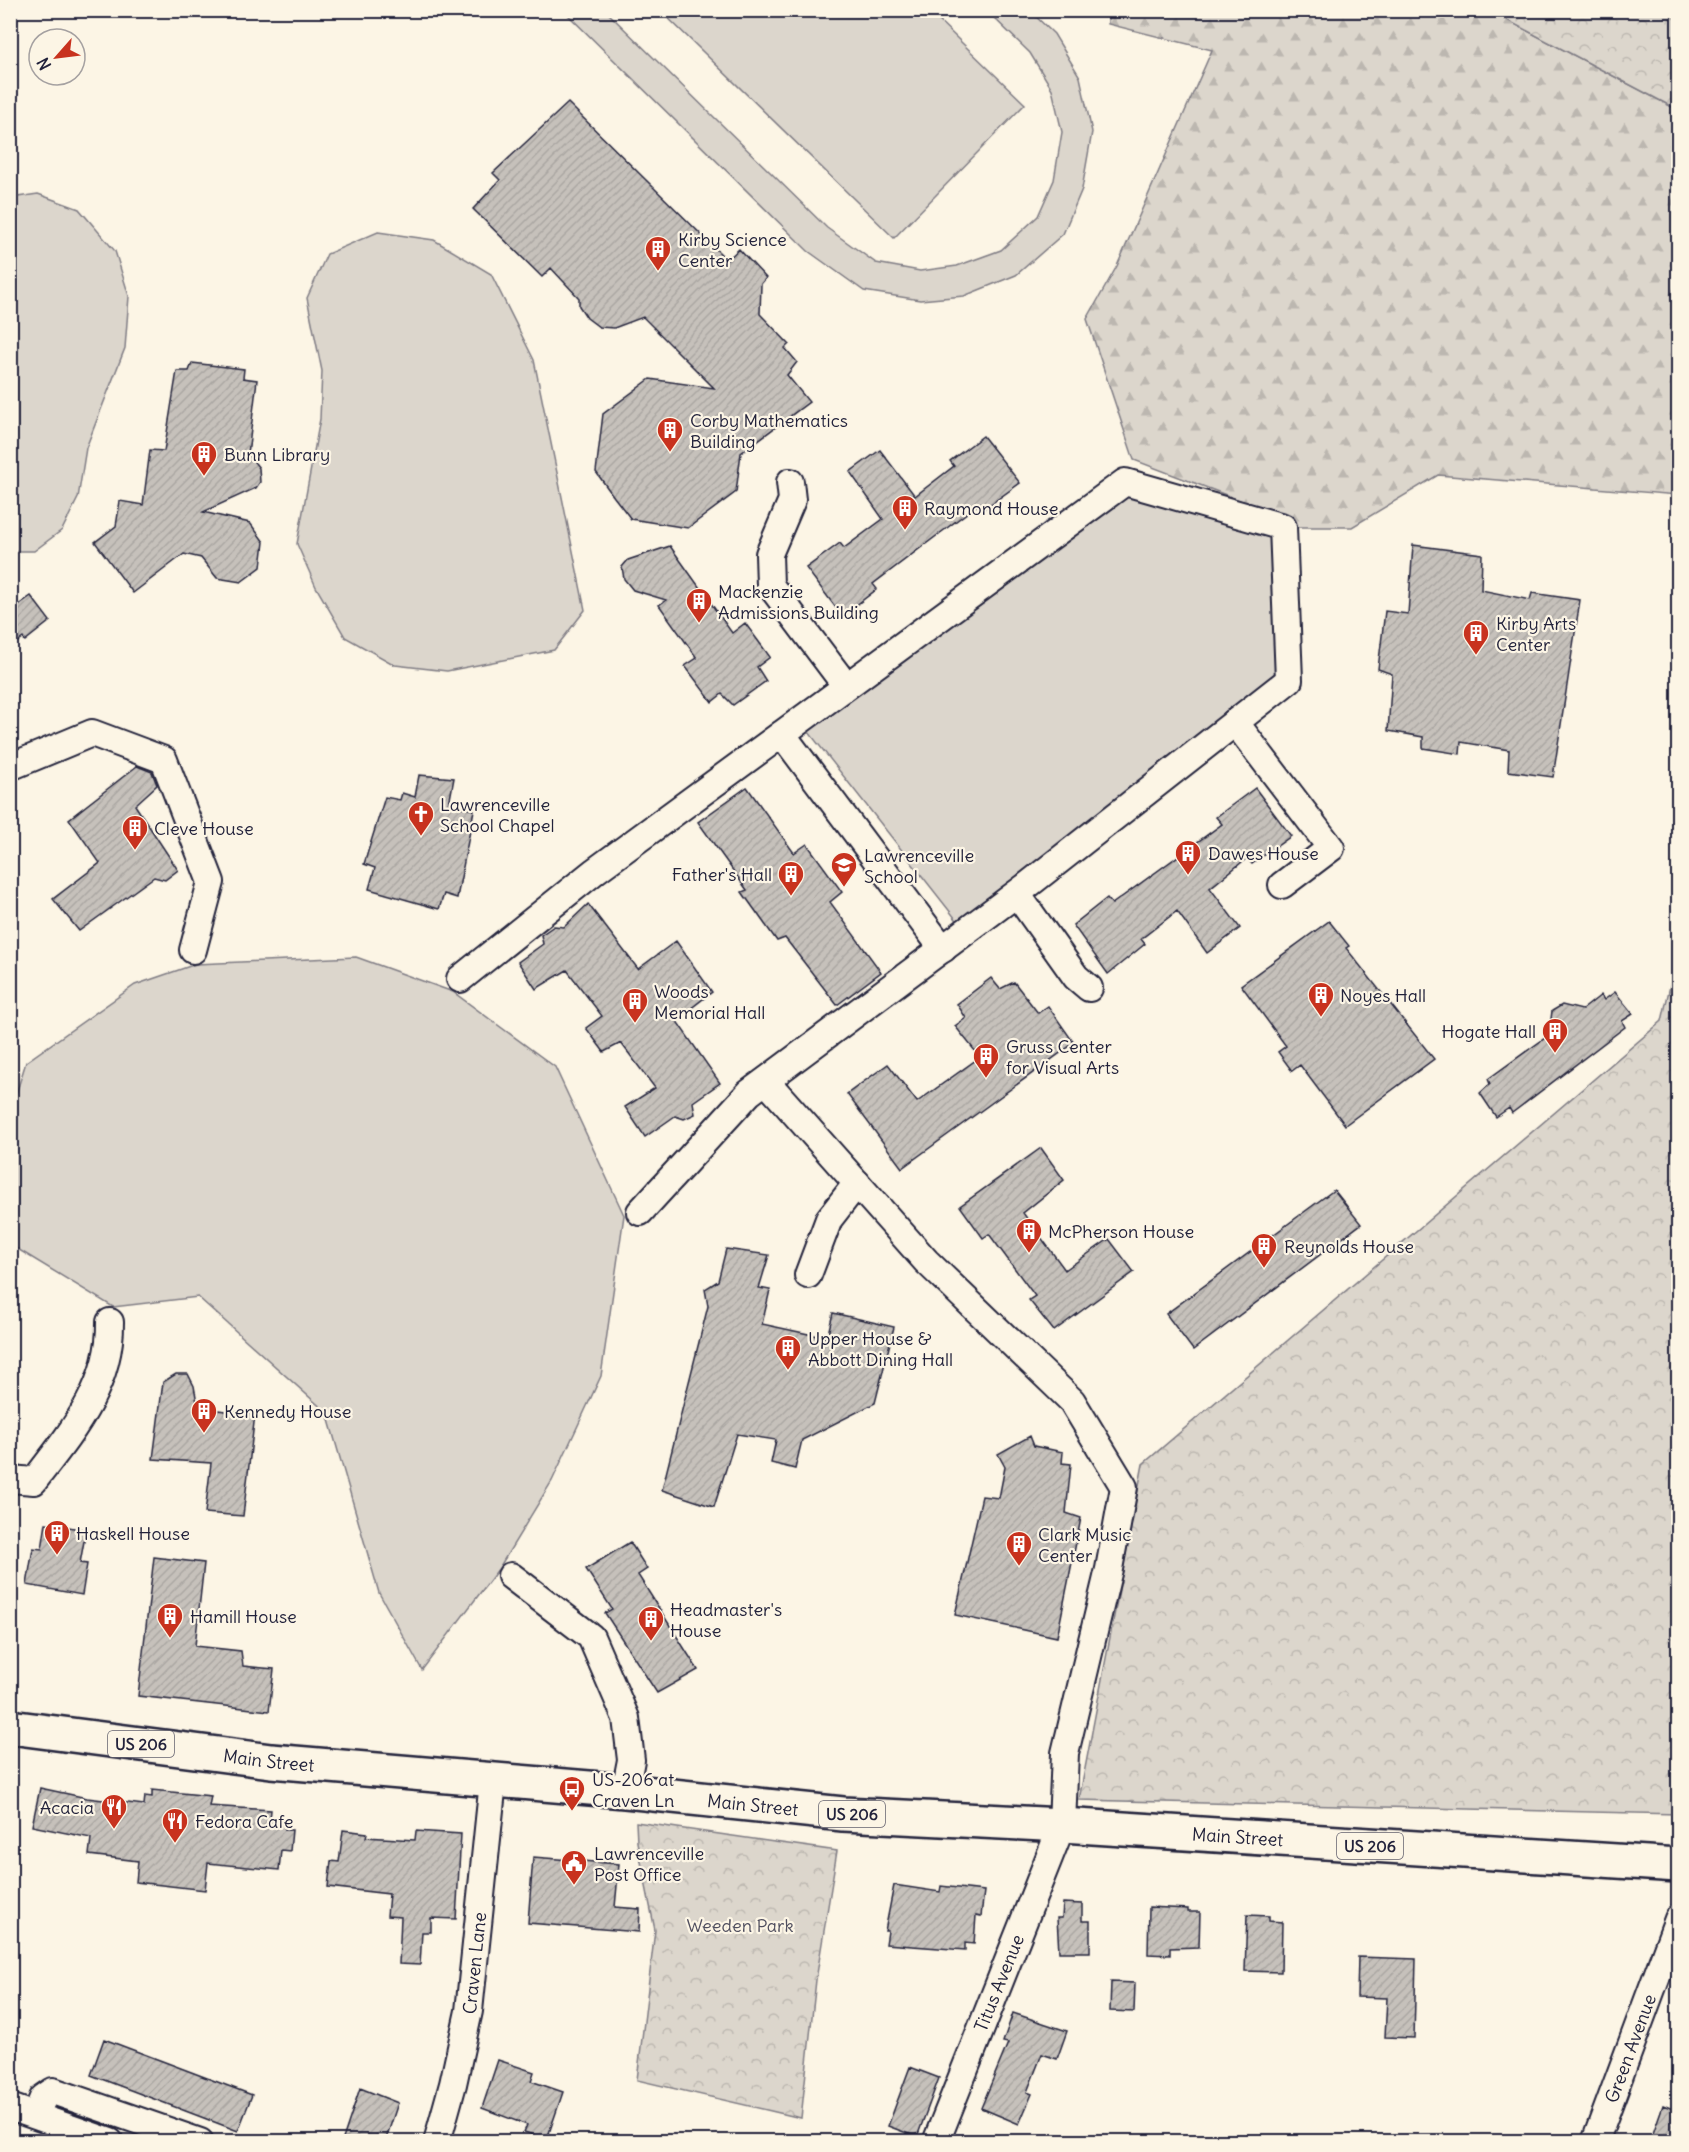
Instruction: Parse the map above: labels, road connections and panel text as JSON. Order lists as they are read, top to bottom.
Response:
{
  "streets": {
    "highway": ["US 206", "Main Street"],
    "street": ["Craven Lane", "Titus Avenue", "Green Avenue"]
  },
  "crossings": [
    ["Main Street", "Craven Lane"],
    ["Main Street", "Titus Avenue"]
  ],
  "parks": ["Weeden Park"],
  "places": {
    "building": [
      "Kirby Science Center",
      "Corby Mathematics Building",
      "Bunn Library",
      "Raymond House",
      "Mackenzie Admissions Building",
      "Kirby Arts Center",
      "Cleve House",
      "Dawes House",
      "Father's Hall",
      "Noyes Hall",
      "Woods Memorial Hall",
      "Hogate Hall",
      "Gruss Center for Visual Arts",
      "McPherson House",
      "Reynolds House",
      "Upper House & Abbott Dining Hall",
      "Kennedy House",
      "Haskell House",
      "Clark Music Center",
      "Hamill House",
      "Headmaster's House"
    ],
    "church": ["Lawrenceville School Chapel"],
    "school or university": ["Lawrenceville School"],
    "bus stop": ["US-206 at Craven Ln"],
    "restaurant": ["Acacia", "Fedora Cafe"],
    "public building": ["Lawrenceville Post Office"]
  },
  "north": "bottom left"
}
